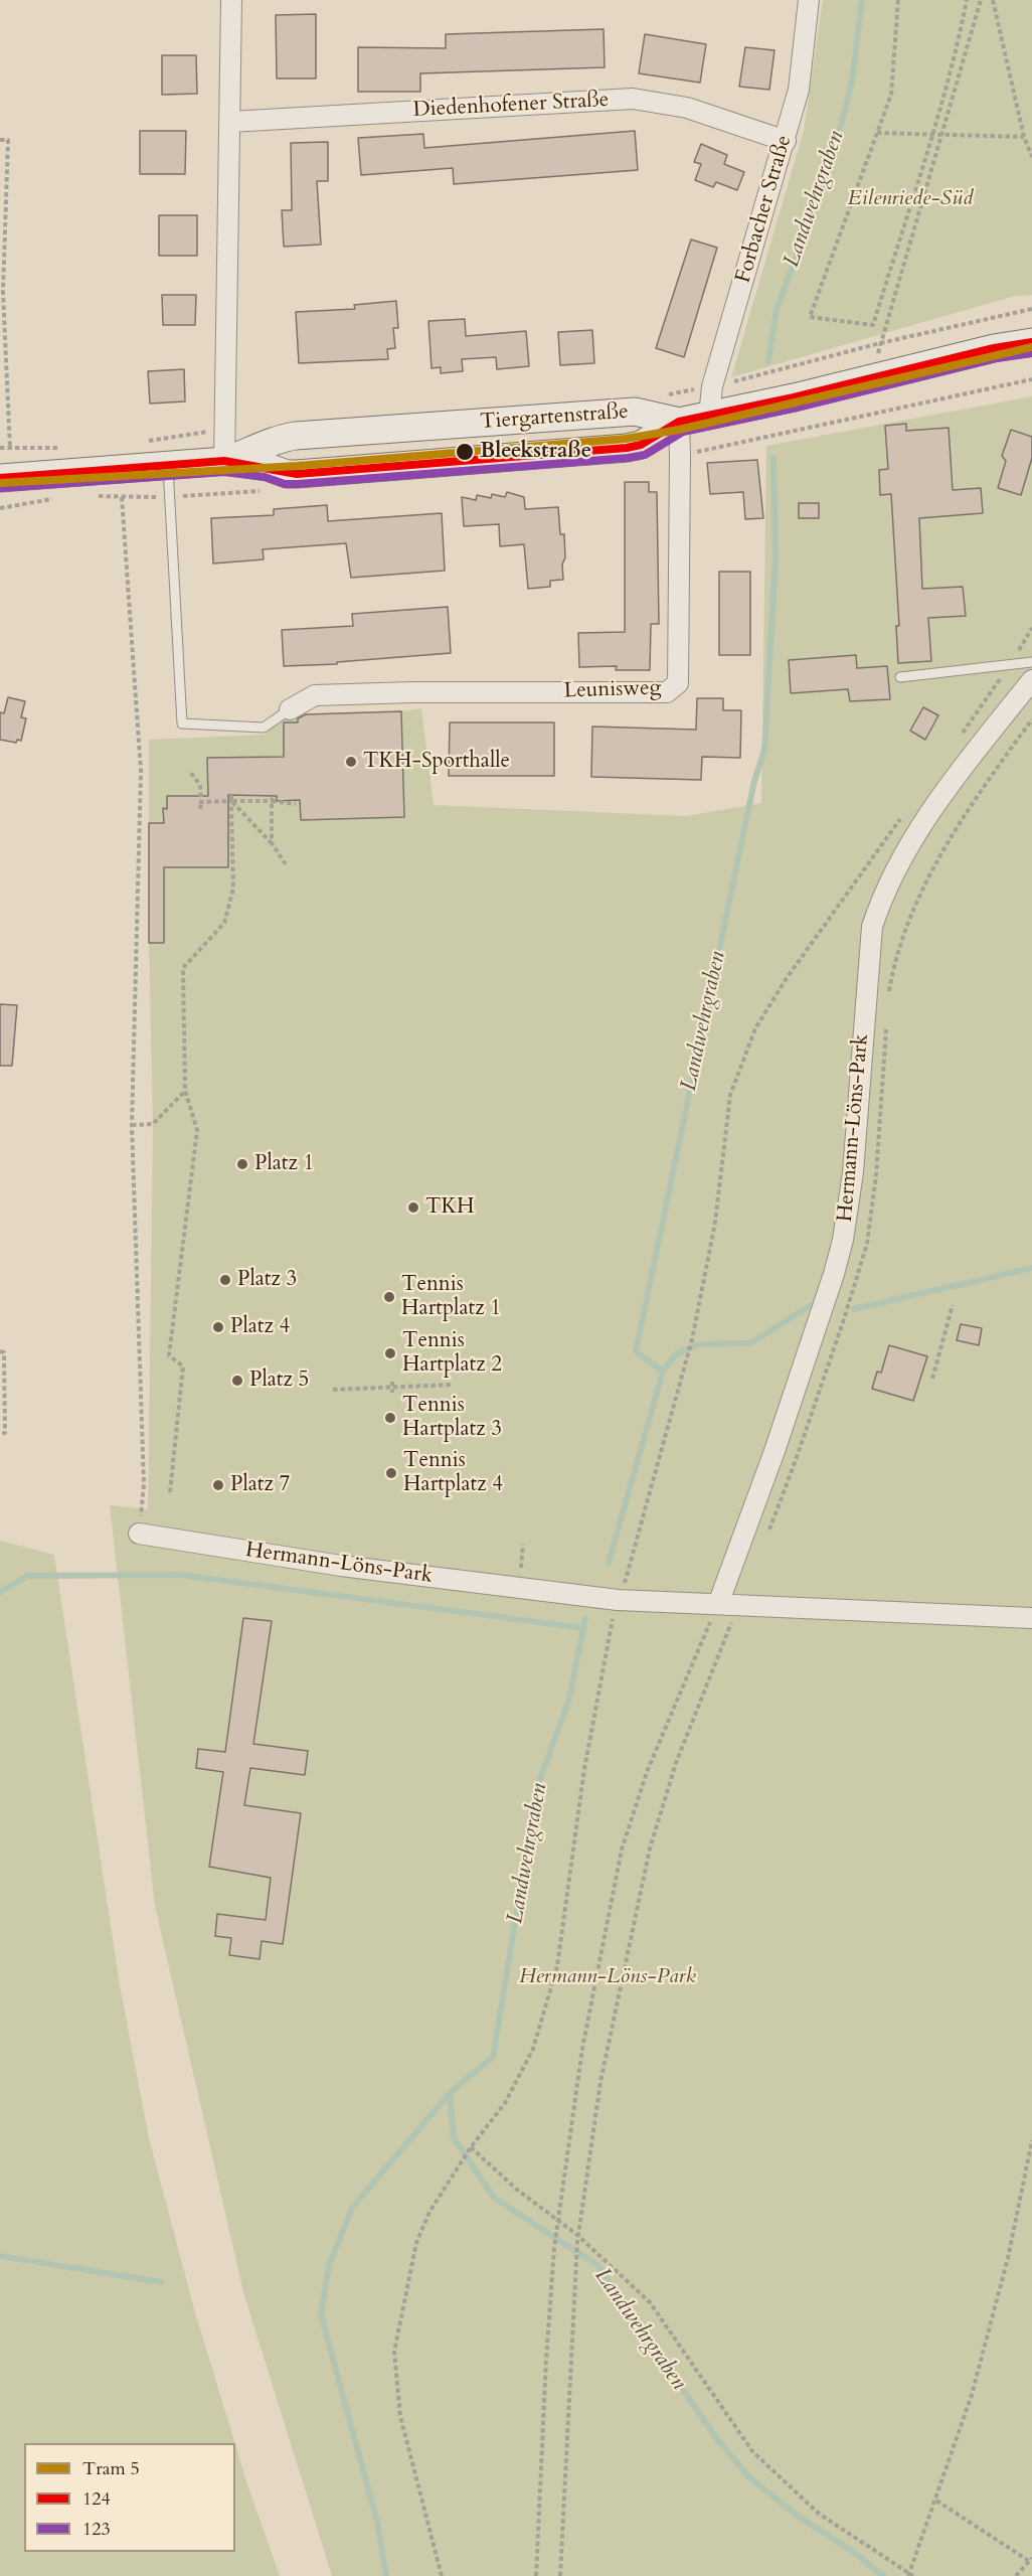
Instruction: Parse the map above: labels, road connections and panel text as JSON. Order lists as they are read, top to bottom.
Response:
{
  "streets": {
    "main road": ["Tiergartenstraße"],
    "street": [
      "Diedenhofener Straße",
      "Forbacher Straße",
      "Leunisweg",
      "Hermann-Löns-Park"
    ]
  },
  "crossings": [
    ["Diedenhofener Straße", "Forbacher Straße"],
    ["Tiergartenstraße", "Leunisweg"]
  ],
  "water": ["Landwehrgraben"],
  "parks": ["Eilenriede-Süd", "Hermann-Löns-Park"],
  "places": [
    "Bleekstraße",
    "TKH-Sporthalle",
    "Platz 1",
    "TKH",
    "Platz 3",
    "Tennis Hartplatz 1",
    "Platz 4",
    "Tennis Hartplatz 2",
    "Platz 5",
    "Tennis Hartplatz 3",
    "Tennis Hartplatz 4",
    "Platz 7"
  ],
  "lines": ["transit line 124", "tram line 5", "transit line 123"],
  "legend": ["Tram 5", "124", "123"]
}
